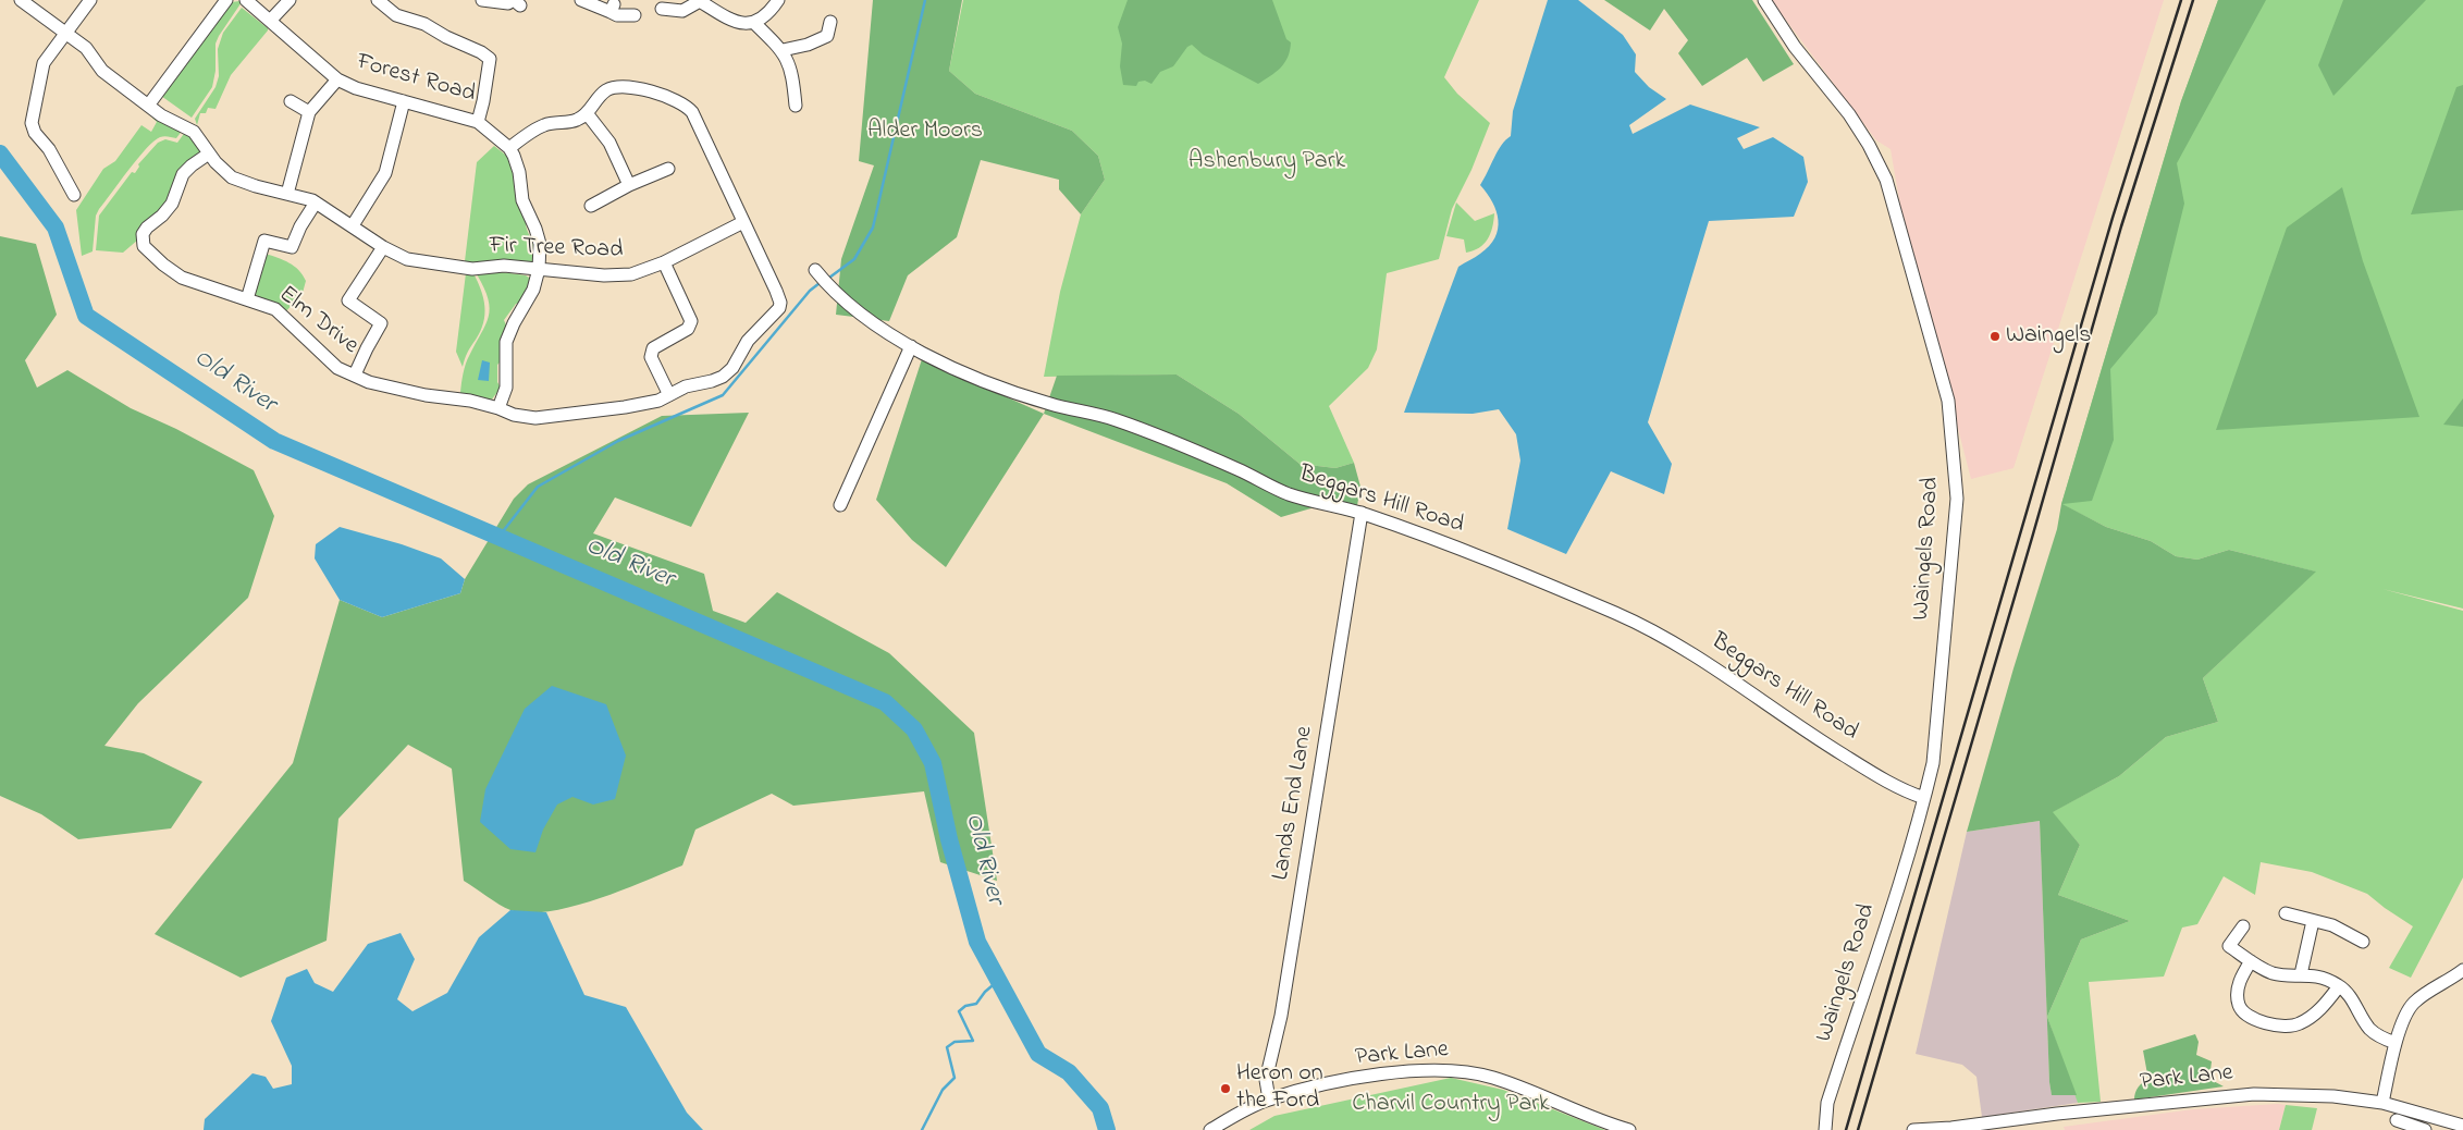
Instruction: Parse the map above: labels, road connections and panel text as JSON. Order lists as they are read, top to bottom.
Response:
{
  "streets": {
    "street": [
      "Forest Road",
      "Fir Tree Road",
      "Elm Drive",
      "Beggars Hill Road",
      "Waingels Road",
      "Lands End Lane",
      "Park Lane"
    ]
  },
  "crossings": [
    ["Beggars Hill Road", "Waingels Road"],
    ["Beggars Hill Road", "Lands End Lane"],
    ["Lands End Lane", "Park Lane"]
  ],
  "water": ["Old River"],
  "parks": ["Alder Moors", "Ashenbury Park", "Charvil Country Park"],
  "places": ["Waingels", "Heron on the Ford"]
}
